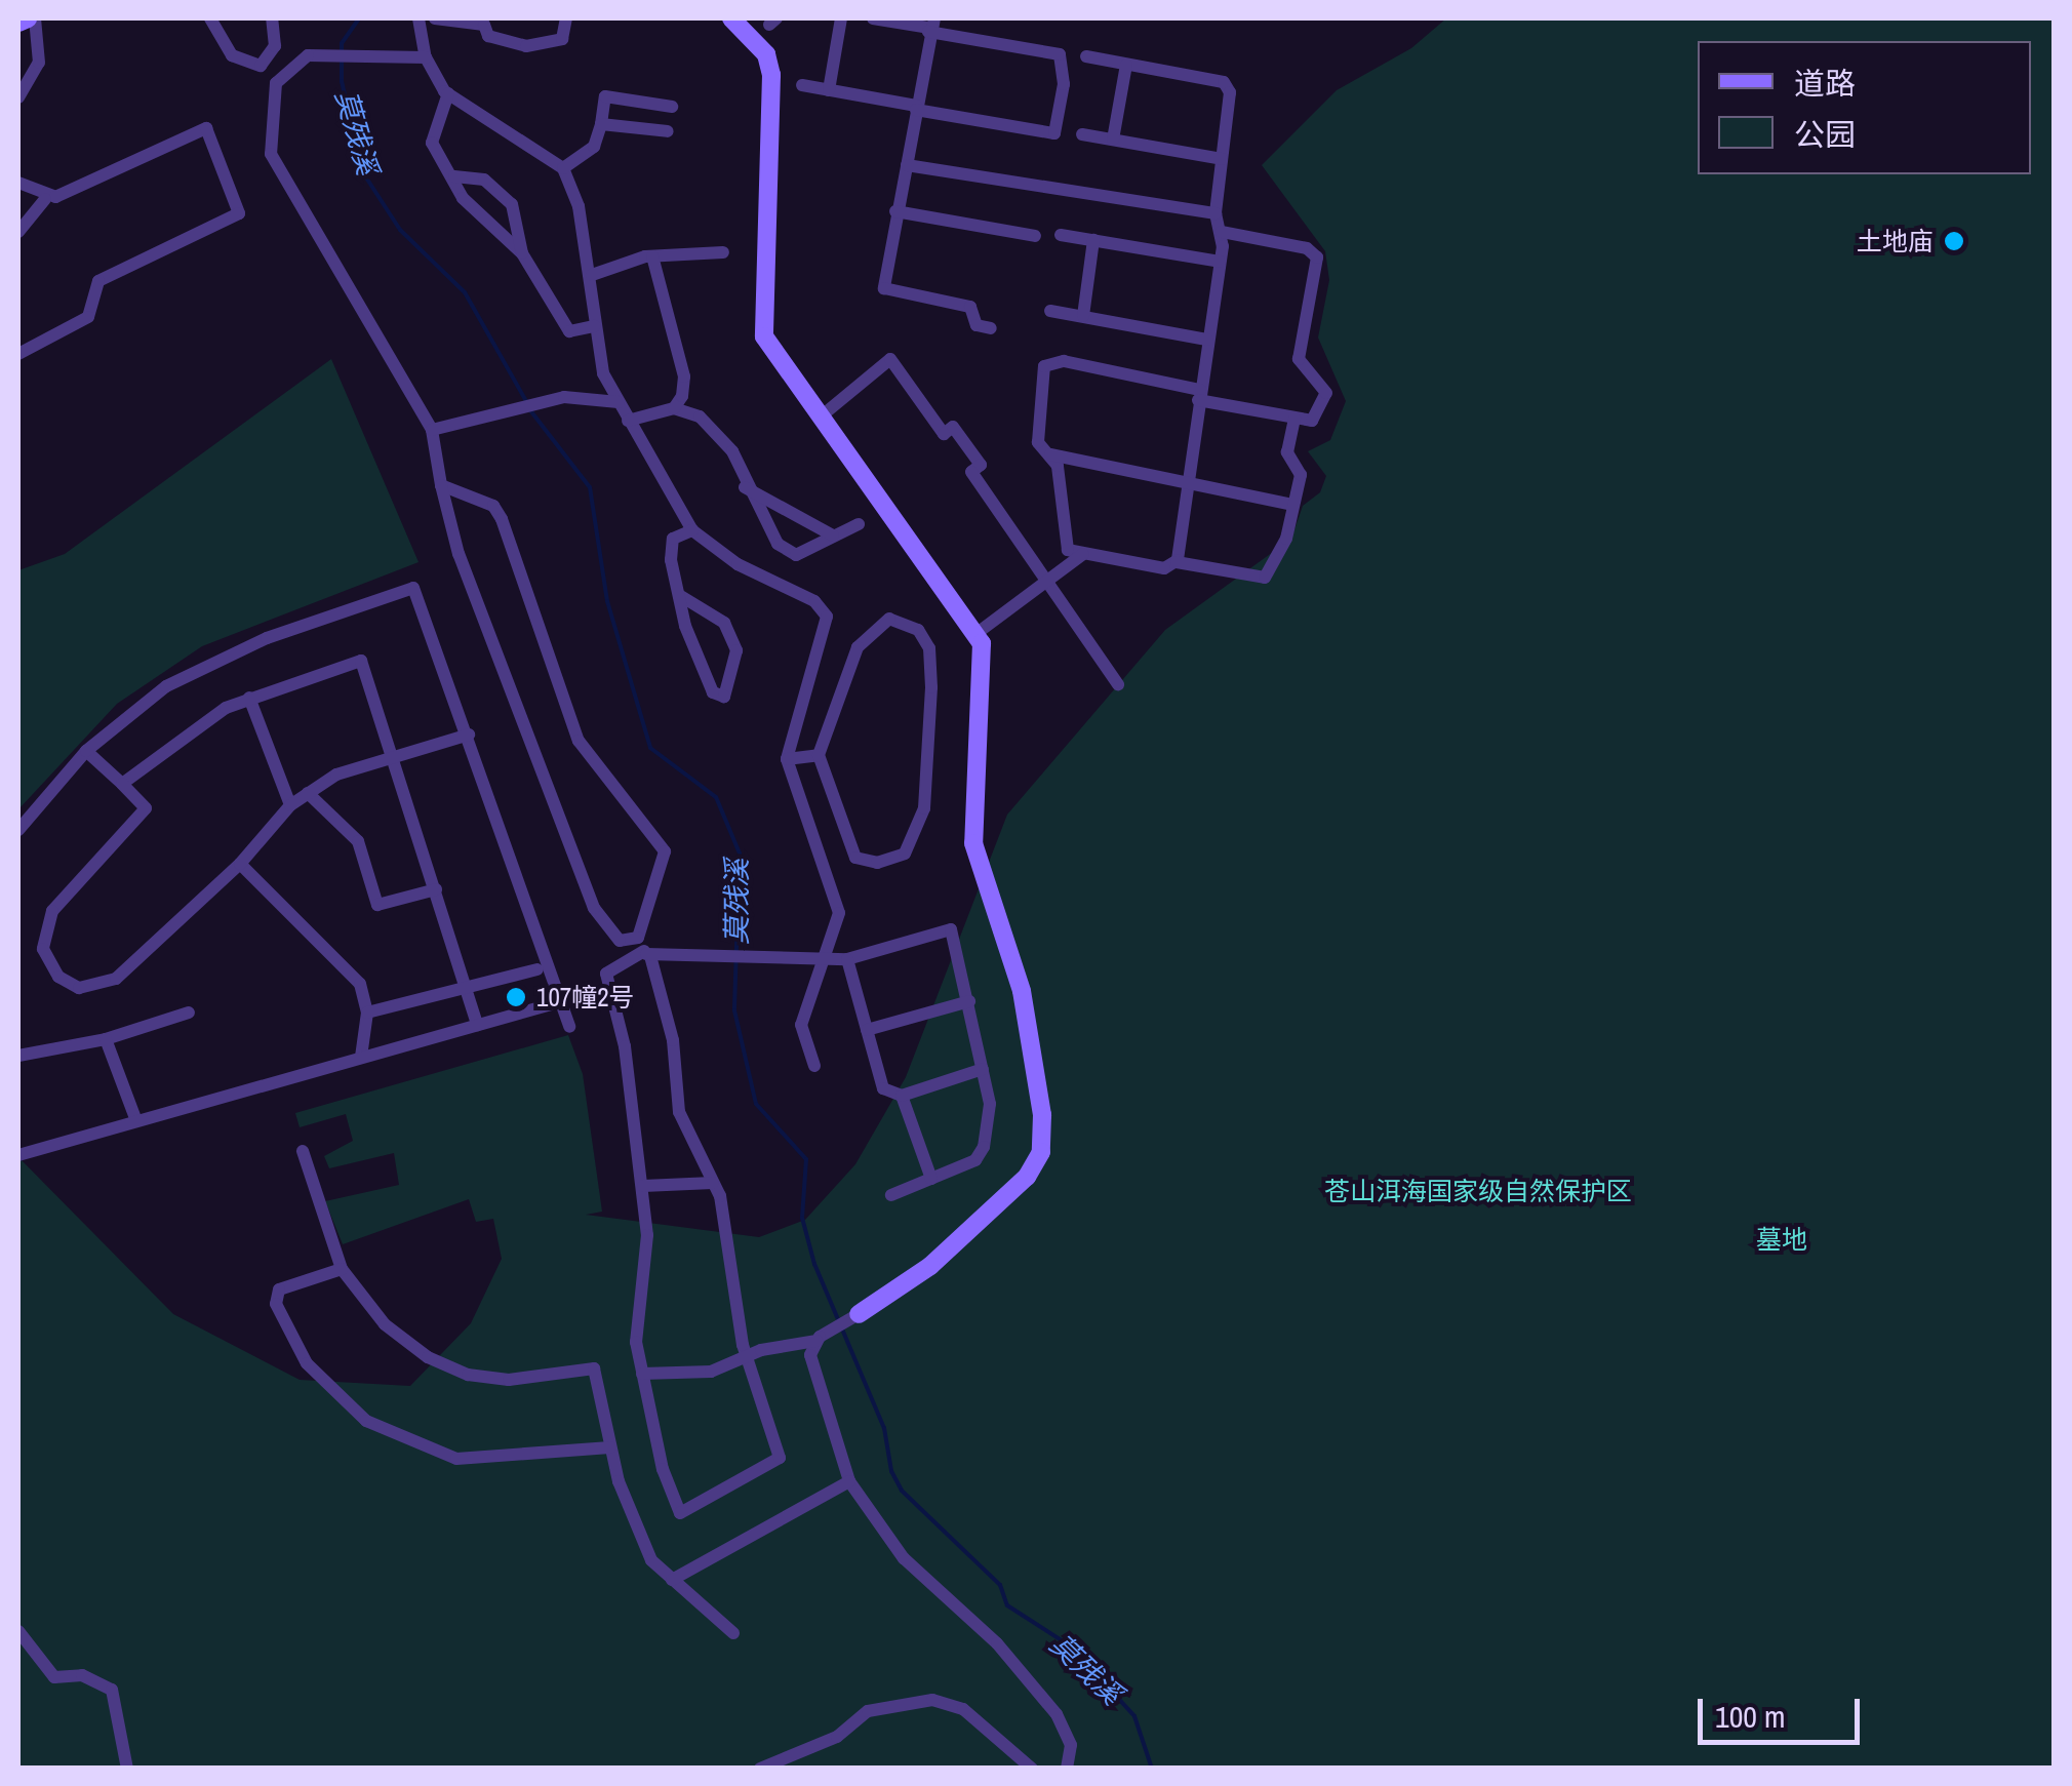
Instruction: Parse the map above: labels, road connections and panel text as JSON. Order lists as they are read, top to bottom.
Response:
{
  "water": ["莫残溪"],
  "parks": ["苍山洱海国家级自然保护区", "墓地"],
  "places": ["土地庙", "107幢2号"],
  "legend": ["道路", "公园"],
  "scale_bar": "100 m"
}
